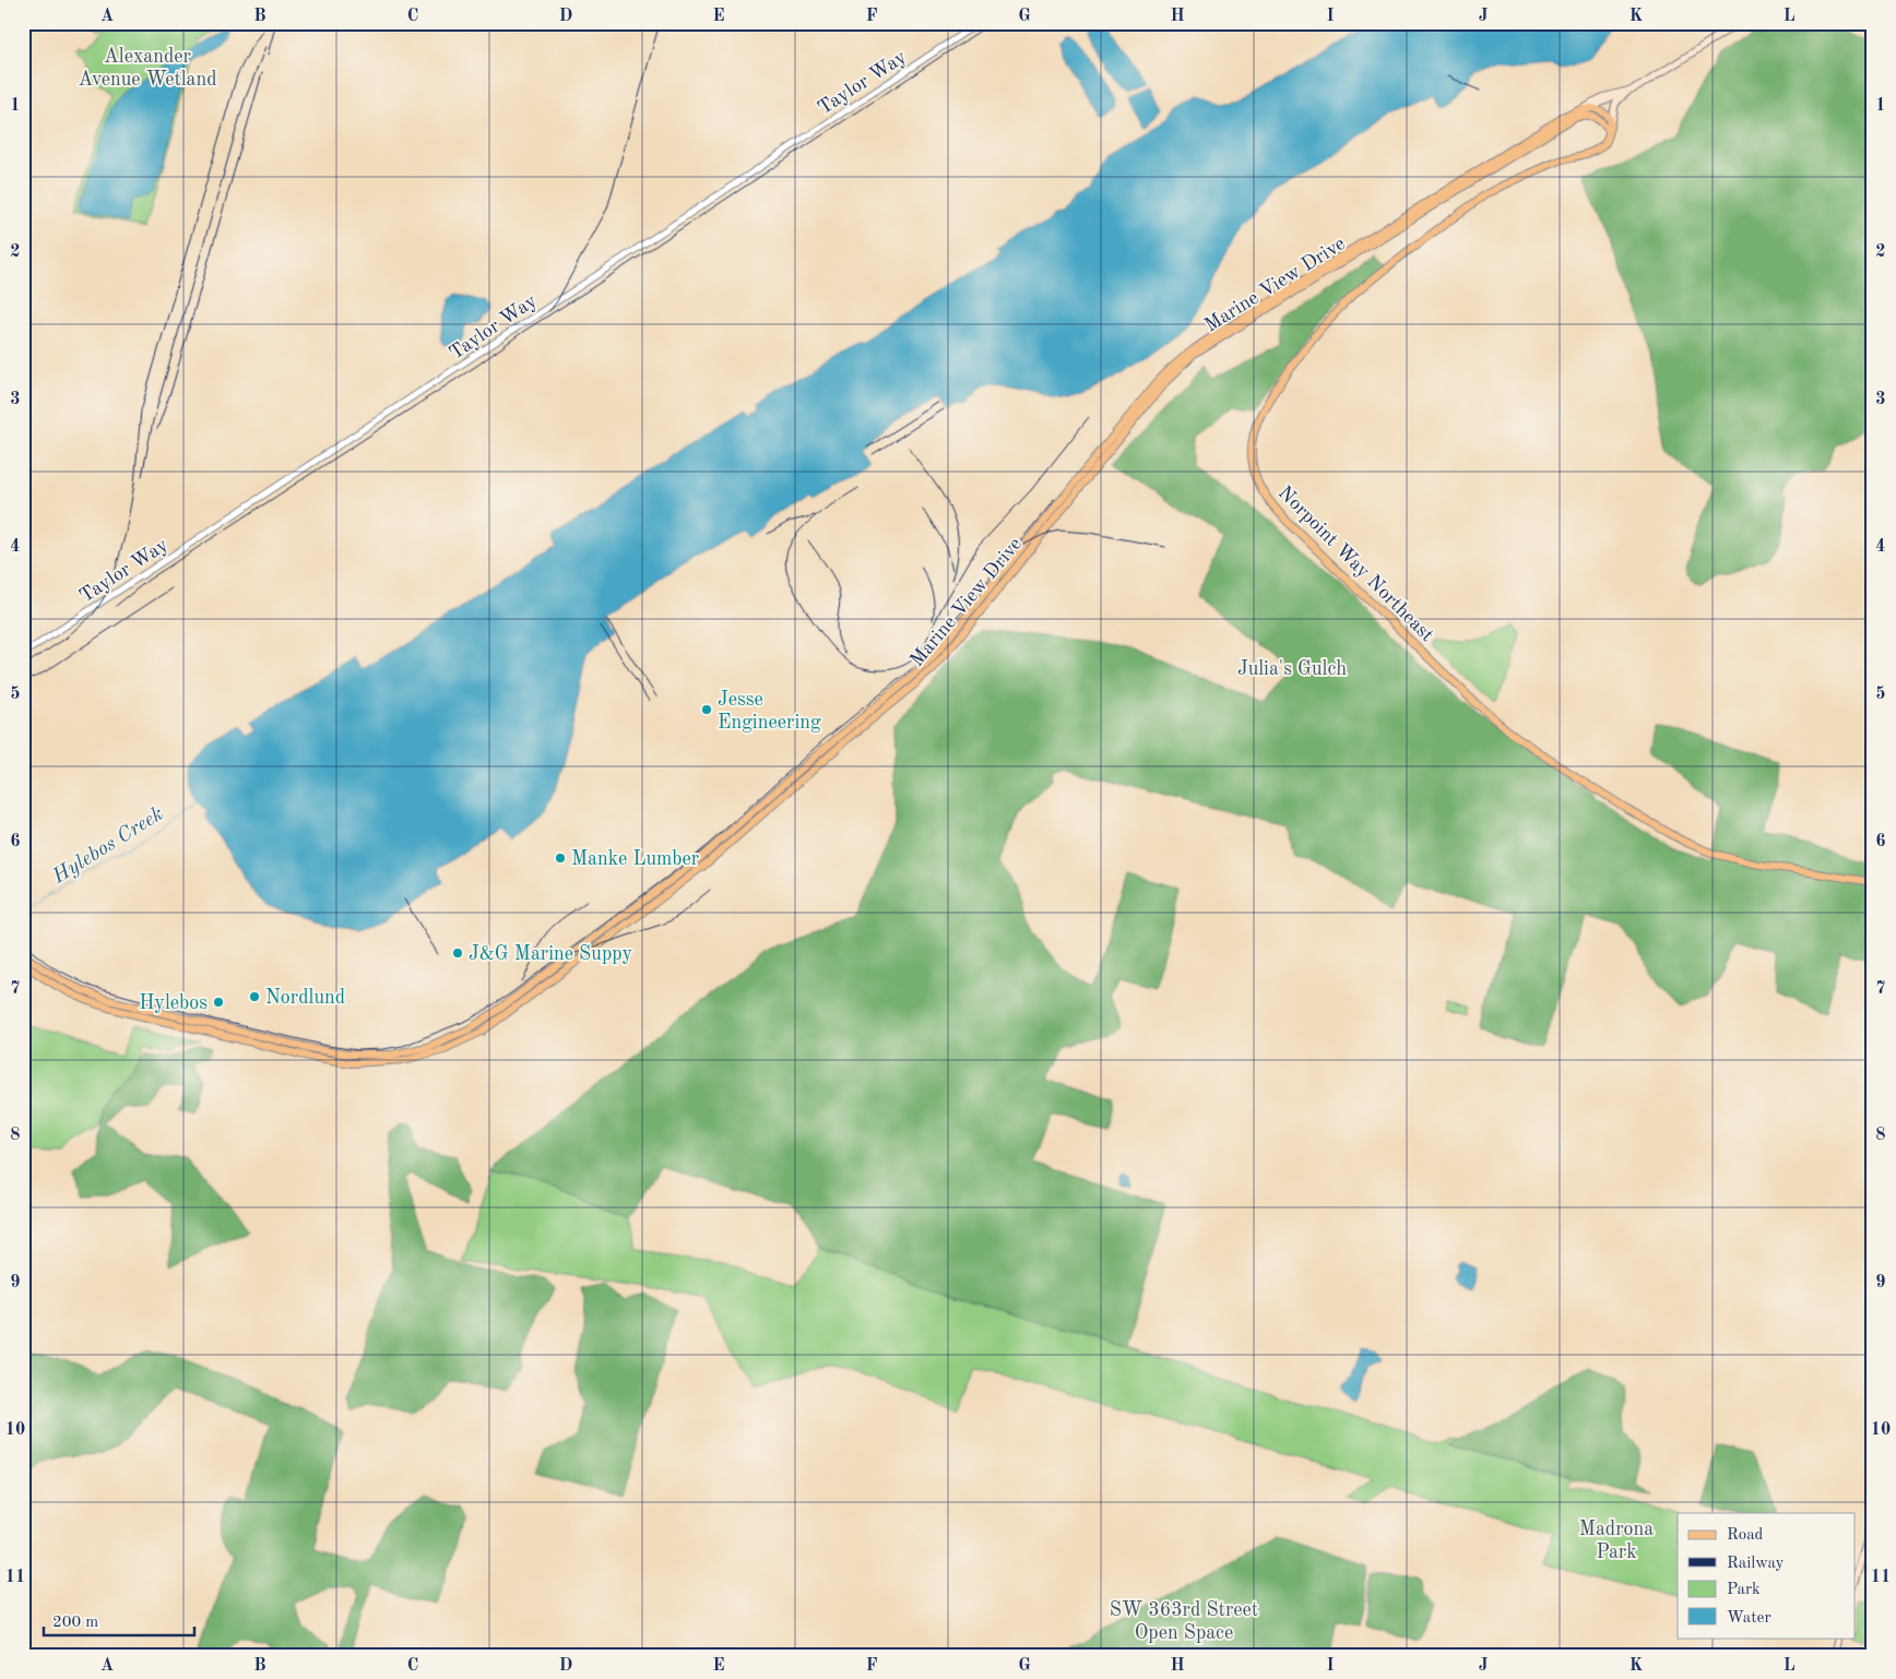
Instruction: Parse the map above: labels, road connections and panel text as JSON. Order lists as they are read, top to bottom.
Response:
{
  "streets": {
    "main road": ["Marine View Drive", "Norpoint Way Northeast"],
    "street": ["Taylor Way"]
  },
  "water": ["Hylebos Creek"],
  "parks": [
    "Alexander Avenue Wetland",
    "Julia's Gulch",
    "Madrona Park",
    "SW 363rd Street Open Space"
  ],
  "places": [
    "Jesse Engineering",
    "Manke Lumber",
    "J&G Marine Suppy",
    "Nordlund",
    "Hylebos"
  ],
  "legend": [
    "Road",
    "Railway",
    "Park",
    "Water"
  ],
  "scale_bar": "200 m",
  "grid": {
    "columns": [
      "A",
      "B",
      "C",
      "D",
      "E",
      "F",
      "G",
      "H",
      "I",
      "J",
      "K",
      "L"
    ],
    "rows": [
      "1",
      "2",
      "3",
      "4",
      "5",
      "6",
      "7",
      "8",
      "9",
      "10",
      "11"
    ]
  }
}
